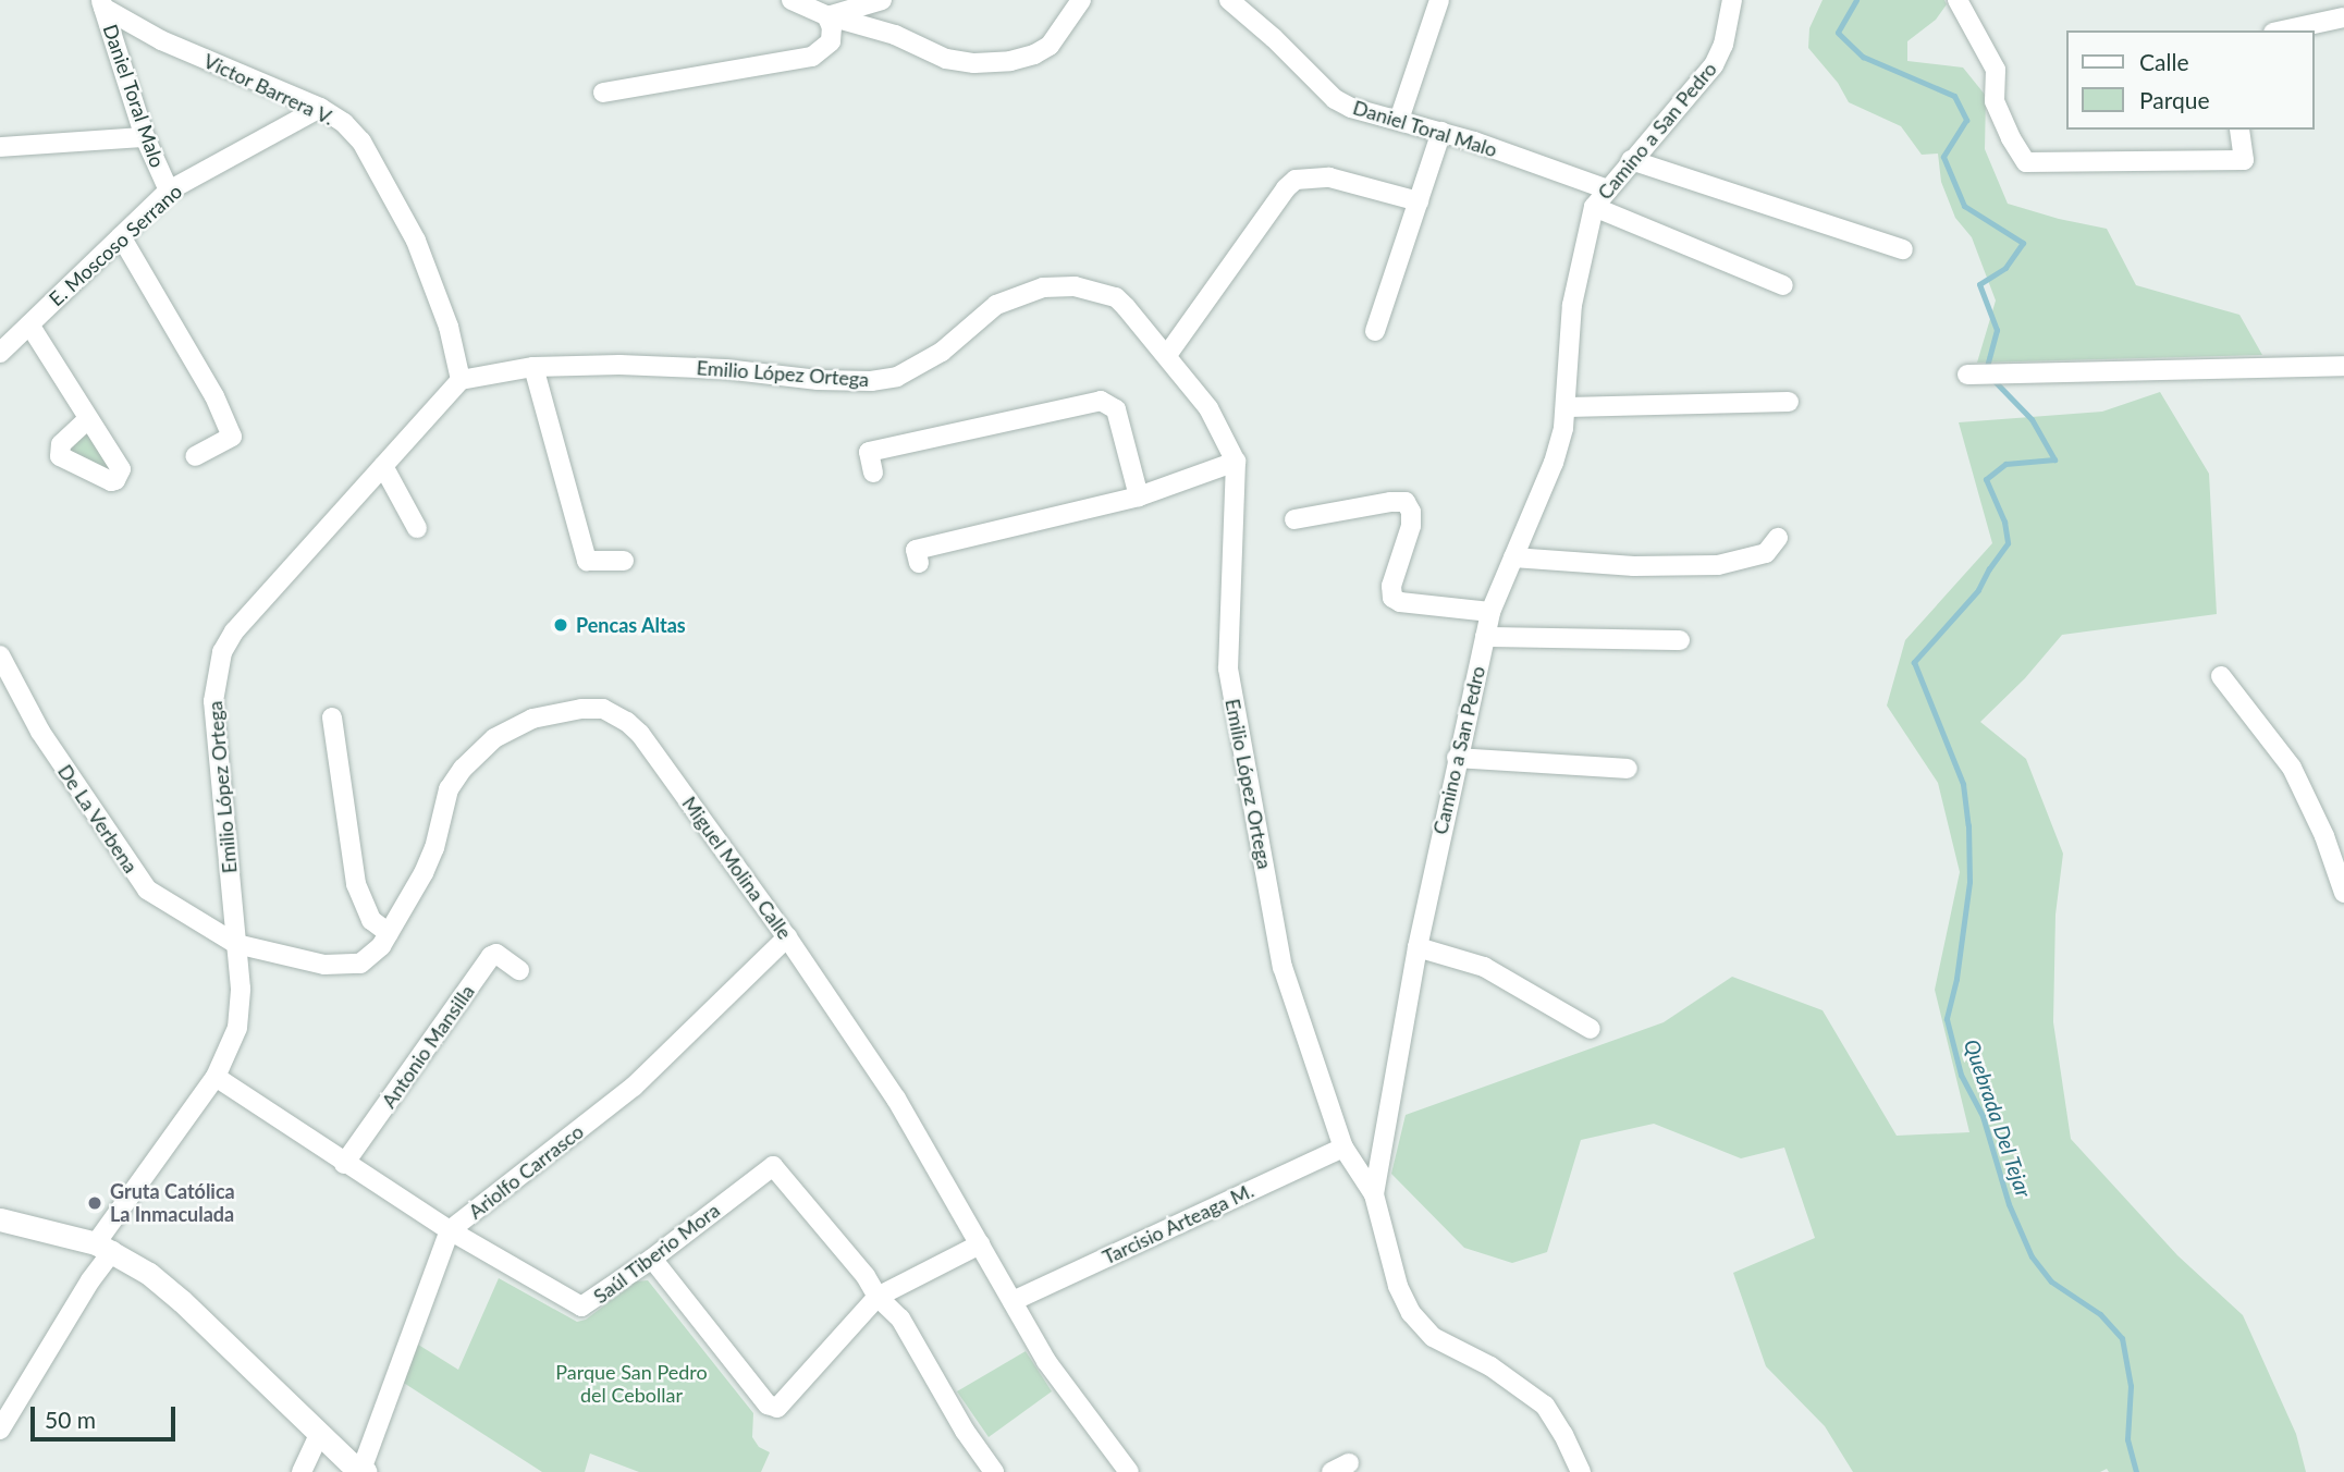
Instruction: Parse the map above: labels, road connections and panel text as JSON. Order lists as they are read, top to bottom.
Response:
{
  "streets": {
    "street": [
      "Victor Barrera V.",
      "Daniel Toral Malo",
      "Camino a San Pedro",
      "E. Moscoso Serrano",
      "Emilio López Ortega",
      "De La Verbena",
      "Miguel Molina Calle",
      "Antonio Mansilla",
      "Ariolfo Carrasco",
      "Tarcisio Arteaga M.",
      "Saúl Tiberio Mora"
    ]
  },
  "crossings": [
    ["Victor Barrera V.", "Daniel Toral Malo"],
    ["Victor Barrera V.", "E. Moscoso Serrano"],
    ["Victor Barrera V.", "Emilio López Ortega"],
    ["Daniel Toral Malo", "Camino a San Pedro"],
    ["Daniel Toral Malo", "E. Moscoso Serrano"],
    ["Camino a San Pedro", "Emilio López Ortega"],
    ["Emilio López Ortega", "De La Verbena"],
    ["Emilio López Ortega", "Miguel Molina Calle"],
    ["Emilio López Ortega", "Tarcisio Arteaga M."],
    ["Emilio López Ortega", "Saúl Tiberio Mora"],
    ["De La Verbena", "Miguel Molina Calle"],
    ["Miguel Molina Calle", "Ariolfo Carrasco"],
    ["Miguel Molina Calle", "Tarcisio Arteaga M."],
    ["Antonio Mansilla", "Saúl Tiberio Mora"],
    ["Ariolfo Carrasco", "Saúl Tiberio Mora"]
  ],
  "water": ["Quebrada Del Tejar"],
  "parks": ["Parque San Pedro del Cebollar"],
  "places": ["Pencas Altas", "Gruta Católica La Inmaculada"],
  "legend": ["Calle", "Parque"],
  "scale_bar": "50 m"
}
